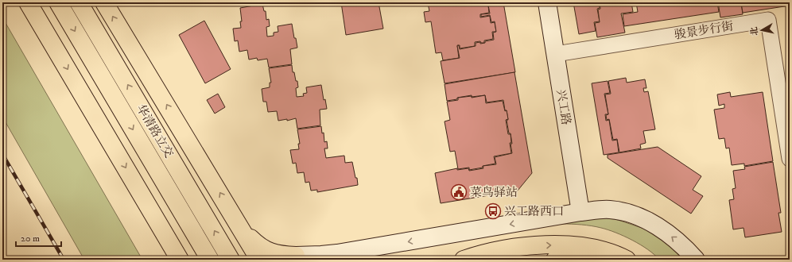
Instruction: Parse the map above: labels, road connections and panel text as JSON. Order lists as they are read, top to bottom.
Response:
{
  "streets": {
    "main road": ["兴工路", "华清路立交"],
    "street": ["骏景步行街"]
  },
  "crossings": [
    ["骏景步行街", "兴工路"]
  ],
  "places": {
    "public building": ["菜鸟驿站"],
    "bus stop": ["兴工路西口"]
  },
  "scale_bar": "20 m",
  "north": "left"
}
